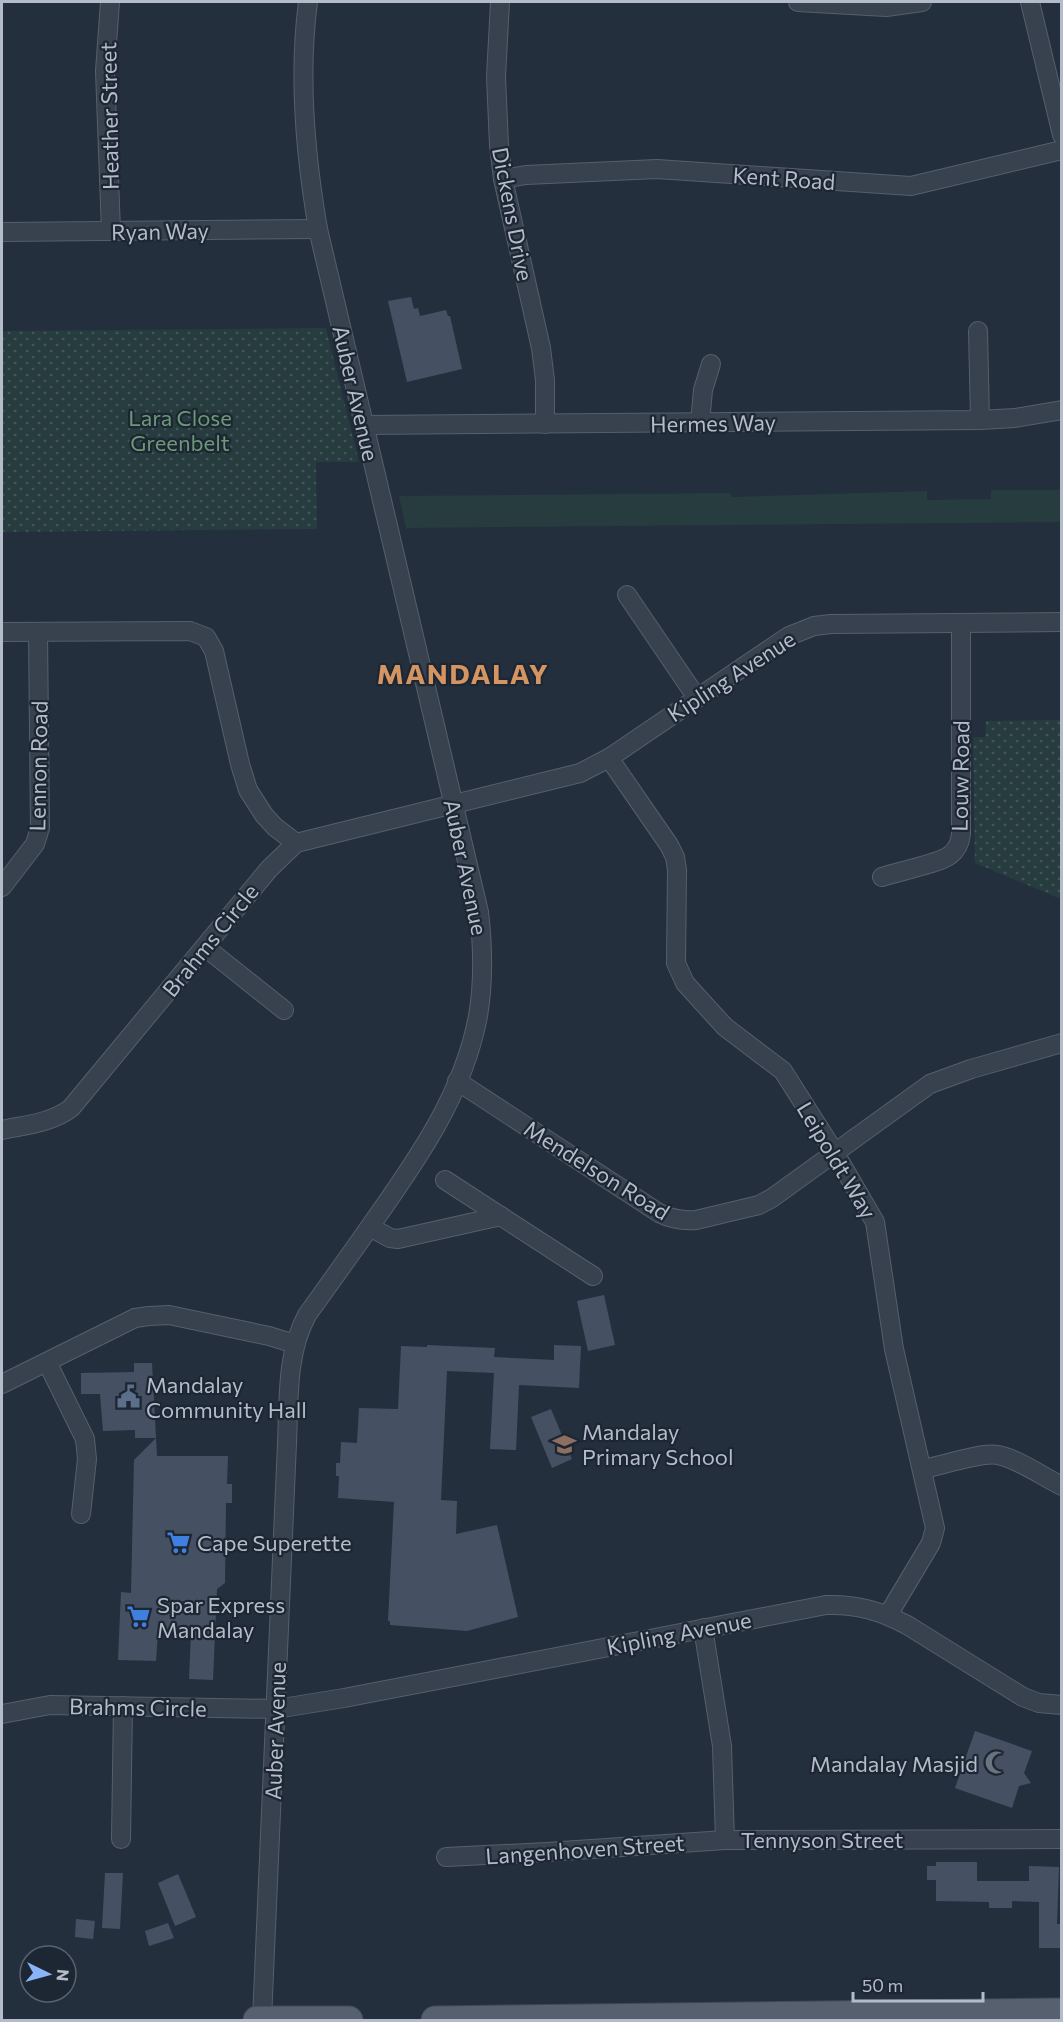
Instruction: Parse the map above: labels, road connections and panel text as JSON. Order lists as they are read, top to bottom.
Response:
{
  "streets": {
    "street": [
      "Heather Street",
      "Kent Road",
      "Dickens Drive",
      "Ryan Way",
      "Auber Avenue",
      "Hermes Way",
      "Kipling Avenue",
      "Lennon Road",
      "Louw Road",
      "Brahms Circle",
      "Leipoldt Way",
      "Mendelson Road",
      "Tennyson Street",
      "Langenhoven Street"
    ]
  },
  "crossings": [
    ["Heather Street", "Ryan Way"],
    ["Kent Road", "Dickens Drive"],
    ["Dickens Drive", "Hermes Way"],
    ["Ryan Way", "Auber Avenue"],
    ["Auber Avenue", "Hermes Way"],
    ["Auber Avenue", "Kipling Avenue"],
    ["Auber Avenue", "Brahms Circle"],
    ["Auber Avenue", "Mendelson Road"],
    ["Kipling Avenue", "Louw Road"],
    ["Kipling Avenue", "Brahms Circle"],
    ["Kipling Avenue", "Leipoldt Way"],
    ["Kipling Avenue", "Tennyson Street"],
    ["Leipoldt Way", "Mendelson Road"],
    ["Tennyson Street", "Langenhoven Street"]
  ],
  "districts": ["MANDALAY"],
  "parks": ["Lara Close Greenbelt"],
  "places": {
    "public building": ["Mandalay Community Hall"],
    "school or university": ["Mandalay Primary School"],
    "supermarket": ["Cape Superette", "Spar Express Mandalay"],
    "mosque": ["Mandalay Masjid"]
  },
  "scale_bar": "50 m",
  "north": "right"
}
